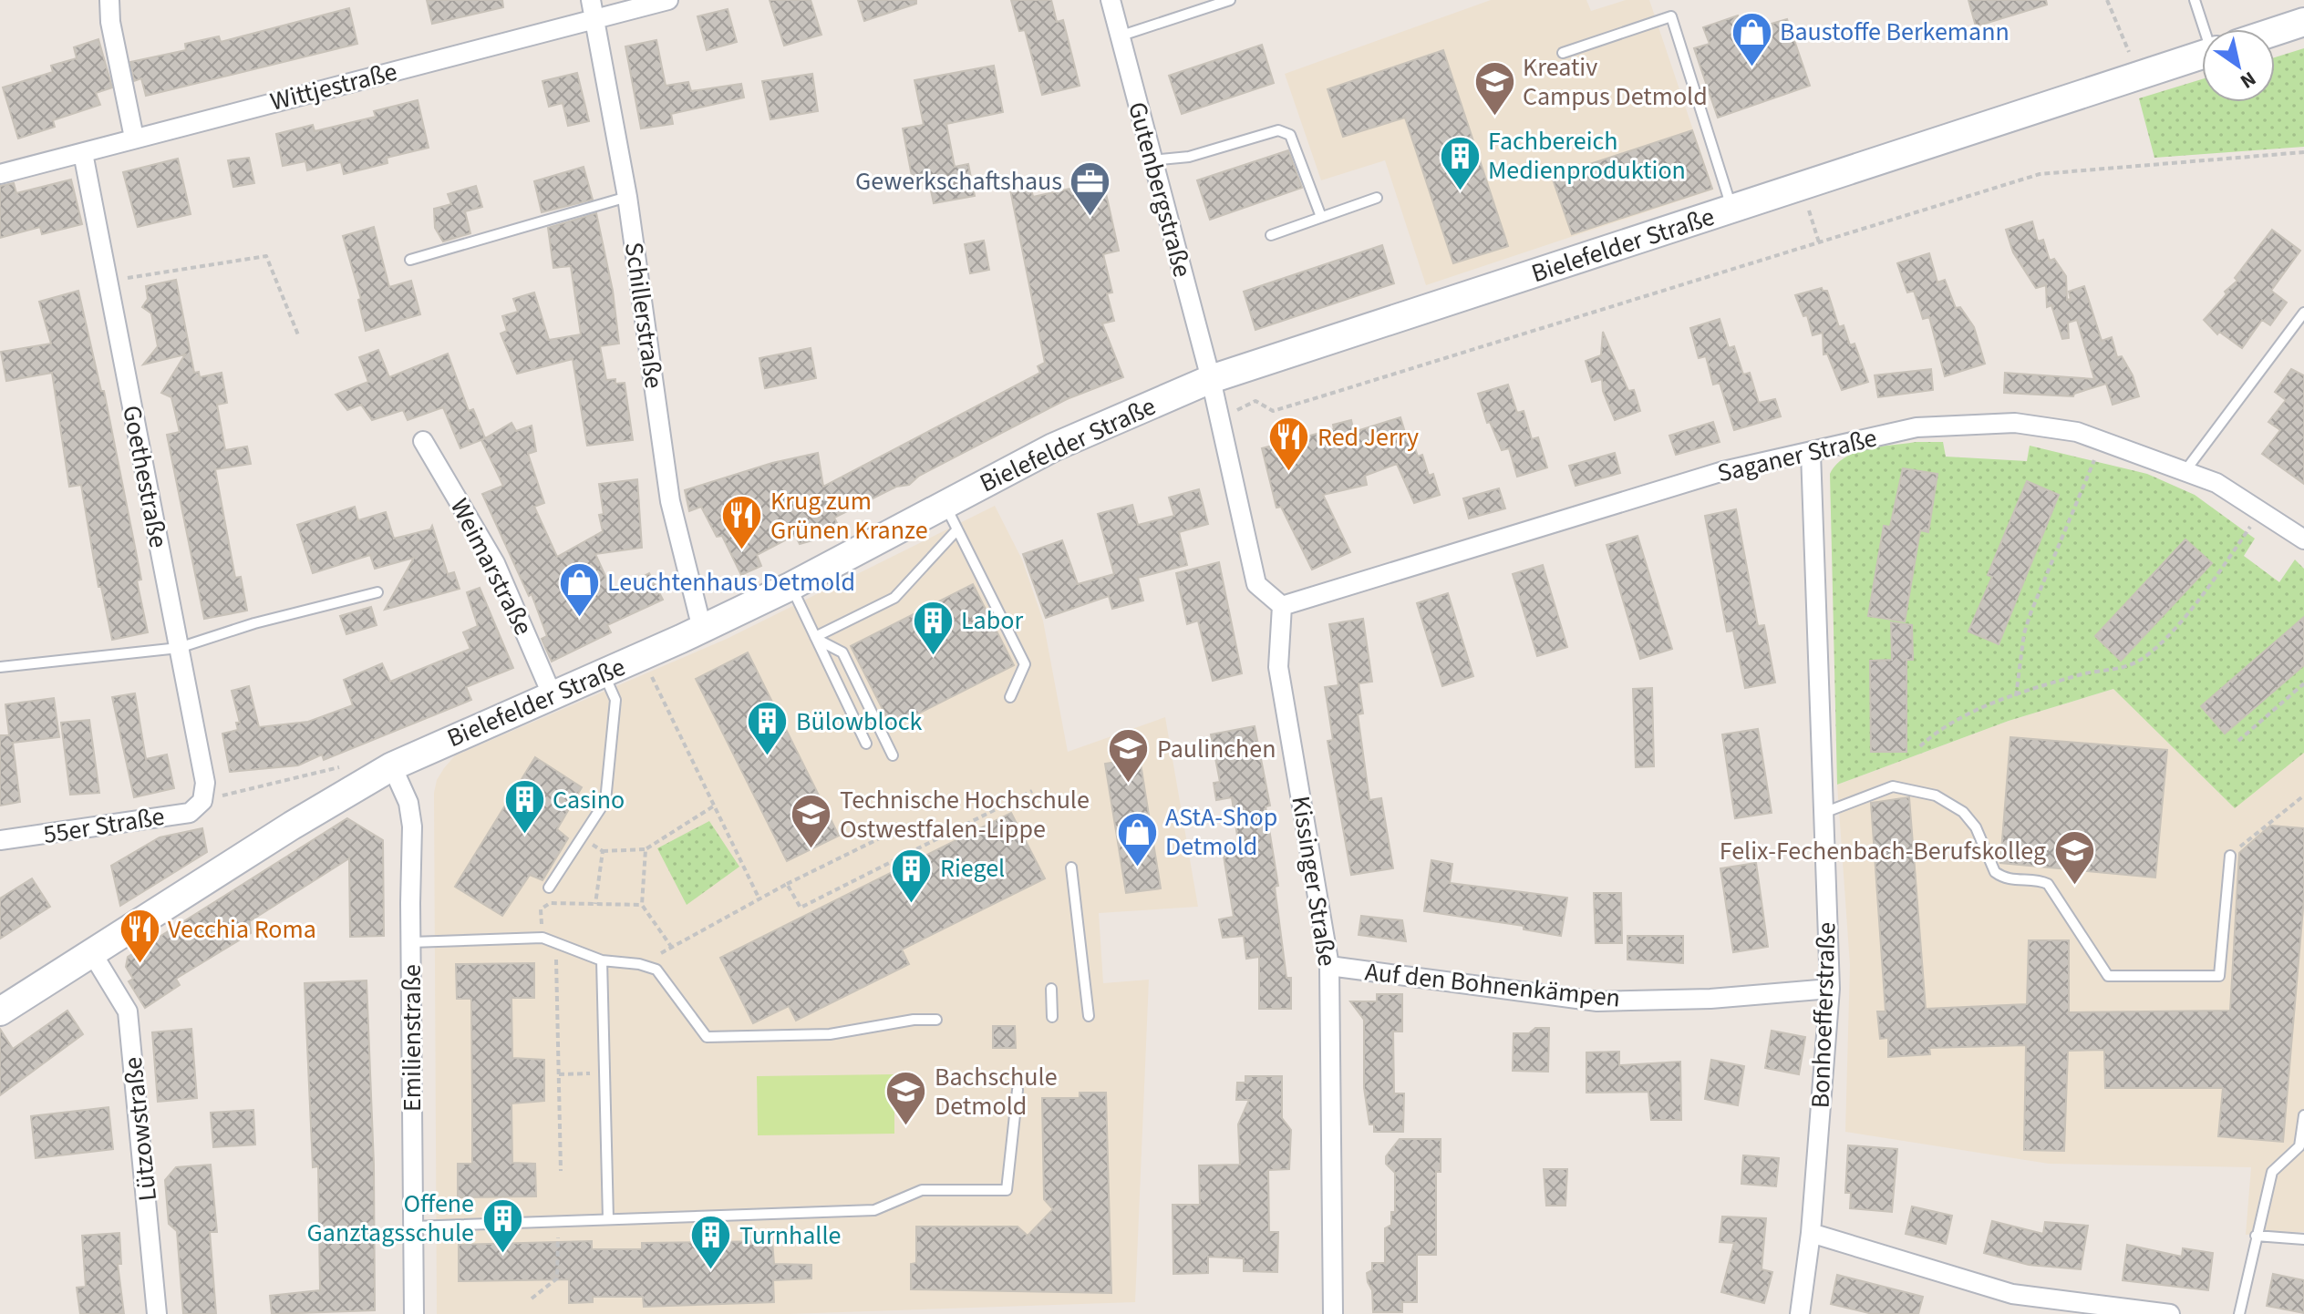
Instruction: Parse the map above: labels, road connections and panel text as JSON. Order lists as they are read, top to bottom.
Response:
{
  "streets": {
    "main road": ["Bielefelder Straße"],
    "street": [
      "Wittjestraße",
      "Gutenbergstraße",
      "Schillerstraße",
      "Saganer Straße",
      "Goethestraße",
      "Weimarstraße",
      "55er Straße",
      "Kissinger Straße",
      "Auf den Bohnenkämpen",
      "Bonhoefferstraße",
      "Emilienstraße",
      "Lützowstraße"
    ]
  },
  "crossings": [
    ["Wittjestraße", "Schillerstraße"],
    ["Wittjestraße", "Goethestraße"],
    ["Gutenbergstraße", "Bielefelder Straße"],
    ["Bielefelder Straße", "Schillerstraße"],
    ["Bielefelder Straße", "Weimarstraße"],
    ["Bielefelder Straße", "Emilienstraße"],
    ["Bielefelder Straße", "Lützowstraße"],
    ["Saganer Straße", "Kissinger Straße"],
    ["Saganer Straße", "Bonhoefferstraße"],
    ["Goethestraße", "55er Straße"],
    ["Kissinger Straße", "Auf den Bohnenkämpen"],
    ["Auf den Bohnenkämpen", "Bonhoefferstraße"]
  ],
  "places": {
    "shop": ["Baustoffe Berkemann", "Leuchtenhaus Detmold", "AStA-Shop Detmold"],
    "school or university": [
      "Kreativ Campus Detmold",
      "Paulinchen",
      "Technische Hochschule Ostwestfalen-Lippe",
      "Felix-Fechenbach-Berufskolleg",
      "Bachschule Detmold"
    ],
    "building": [
      "Fachbereich Medienproduktion",
      "Labor",
      "Bülowblock",
      "Casino",
      "Riegel",
      "Offene Ganztagsschule",
      "Turnhalle"
    ],
    "office": ["Gewerkschaftshaus"],
    "restaurant": ["Red Jerry", "Krug zum Grünen Kranze", "Vecchia Roma"]
  },
  "north": "bottom right"
}
